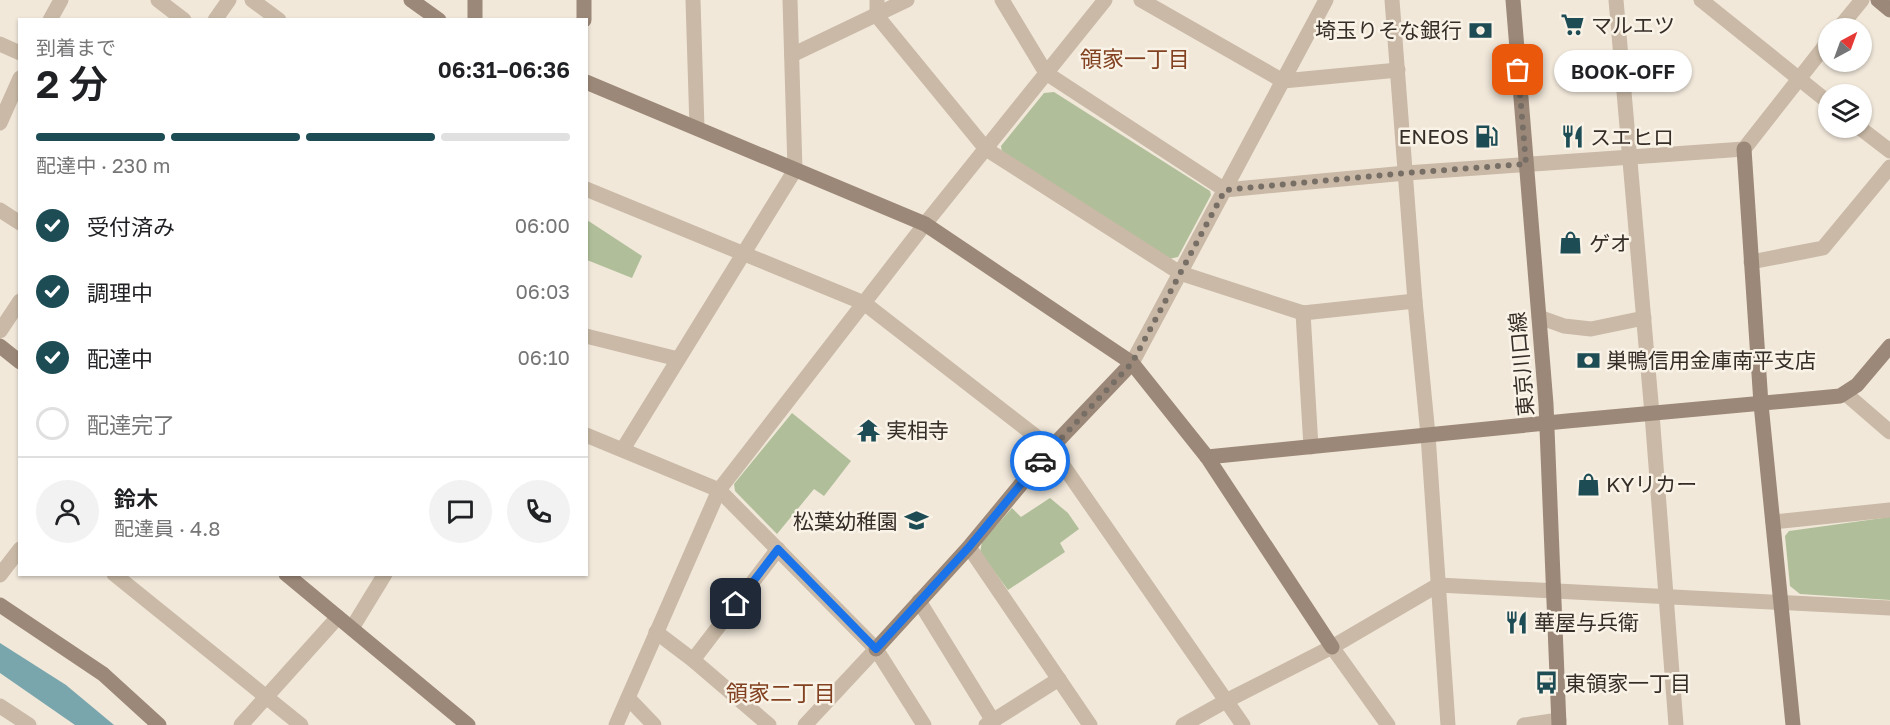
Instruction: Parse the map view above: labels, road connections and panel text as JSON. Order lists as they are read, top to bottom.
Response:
{
  "streets": {
    "street": ["東京川口線"]
  },
  "districts": ["領家一丁目", "領家二丁目"],
  "places": {
    "supermarket": ["マルエツ"],
    "bank": ["埼玉りそな銀行", "巣鴨信用金庫南平支店"],
    "other": ["BOOK-OFF"],
    "fuel station": ["ENEOS"],
    "restaurant": ["スエヒロ", "華屋与兵衛"],
    "shop": ["ゲオ", "KYリカー"],
    "temple": ["実相寺"],
    "school or university": ["松葉幼稚園"],
    "bus stop": ["東領家一丁目"]
  },
  "north": "top right",
  "page": {
    "heading": ["2 分", "到着まで", "06:31–06:36"],
    "panel": ["鈴木", "配達員 · 4.8"],
    "bubble": "BOOK-OFF",
    "bar": "配達中 · 230 m",
    "list": [
      ["受付済み", "06:00"],
      ["調理中", "06:03"],
      ["配達中", "06:10"],
      "配達完了"
    ]
  }
}
